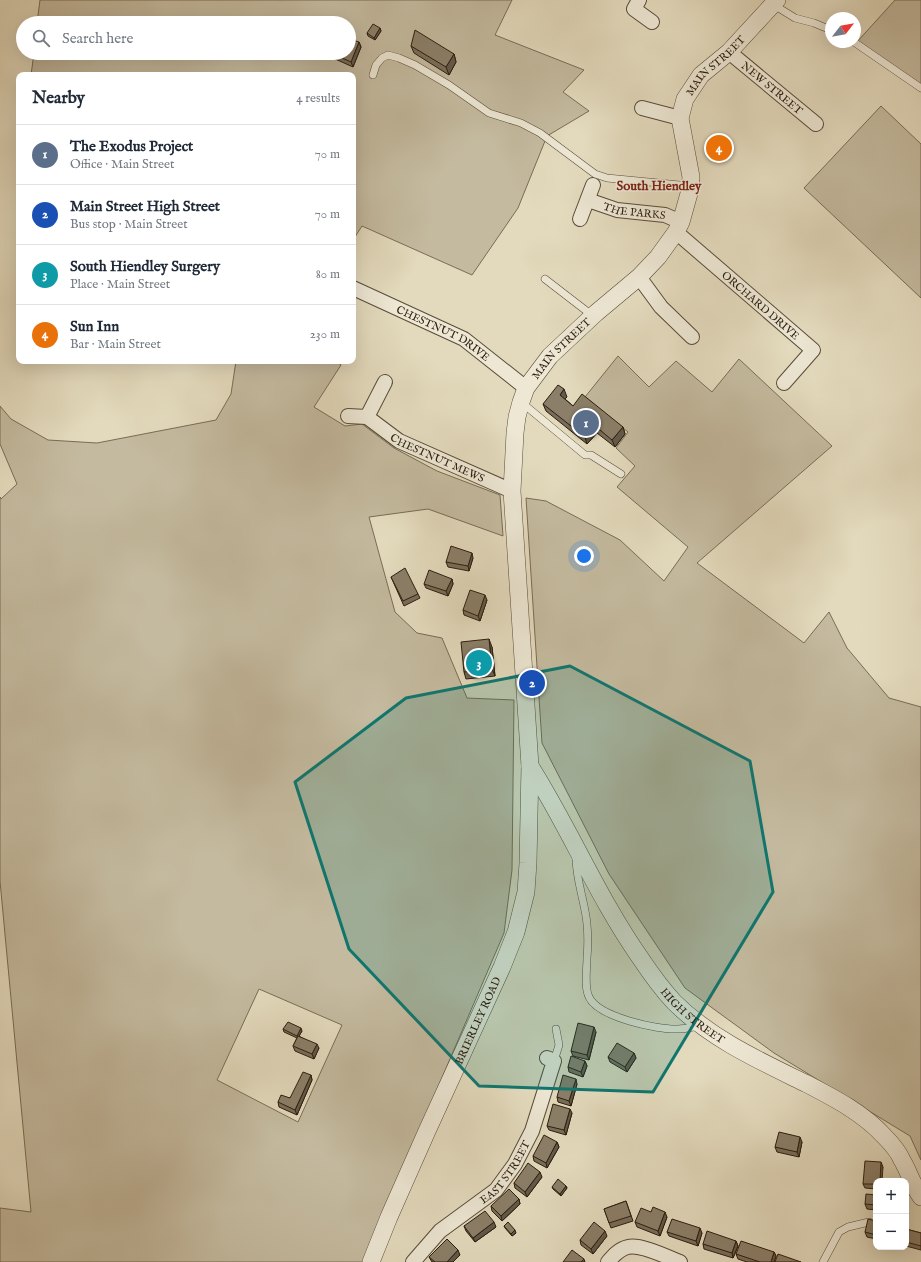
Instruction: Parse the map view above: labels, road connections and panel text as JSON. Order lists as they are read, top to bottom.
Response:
{
  "streets": {
    "street": [
      "MAIN STREET",
      "NEW STREET",
      "THE PARKS",
      "ORCHARD DRIVE",
      "CHESTNUT DRIVE",
      "CHESTNUT MEWS",
      "HIGH STREET",
      "BRIERLEY ROAD",
      "EAST STREET"
    ]
  },
  "crossings": [
    ["MAIN STREET", "NEW STREET"],
    ["MAIN STREET", "THE PARKS"],
    ["MAIN STREET", "ORCHARD DRIVE"],
    ["MAIN STREET", "CHESTNUT DRIVE"],
    ["MAIN STREET", "CHESTNUT MEWS"],
    ["MAIN STREET", "HIGH STREET"],
    ["MAIN STREET", "BRIERLEY ROAD"],
    ["THE PARKS", "ORCHARD DRIVE"],
    ["HIGH STREET", "BRIERLEY ROAD"]
  ],
  "districts": ["South Hiendley"],
  "north": "top right",
  "page": {
    "search": "Search here",
    "heading": ["Nearby", "4 results"],
    "list": [
      {
        "mark": "1",
        "name": "The Exodus Project",
        "note": "Office · Main Street",
        "value": "70 m"
      },
      {
        "mark": "2",
        "name": "Main Street High Street",
        "note": "Bus stop · Main Street",
        "value": "70 m"
      },
      {
        "mark": "3",
        "name": "South Hiendley Surgery",
        "note": "Place · Main Street",
        "value": "80 m"
      },
      {
        "mark": "4",
        "name": "Sun Inn",
        "note": "Bar · Main Street",
        "value": "230 m"
      }
    ],
    "pins": [
      "4",
      "1",
      "3",
      "2"
    ],
    "map_buttons": ["+", "−"]
  }
}
